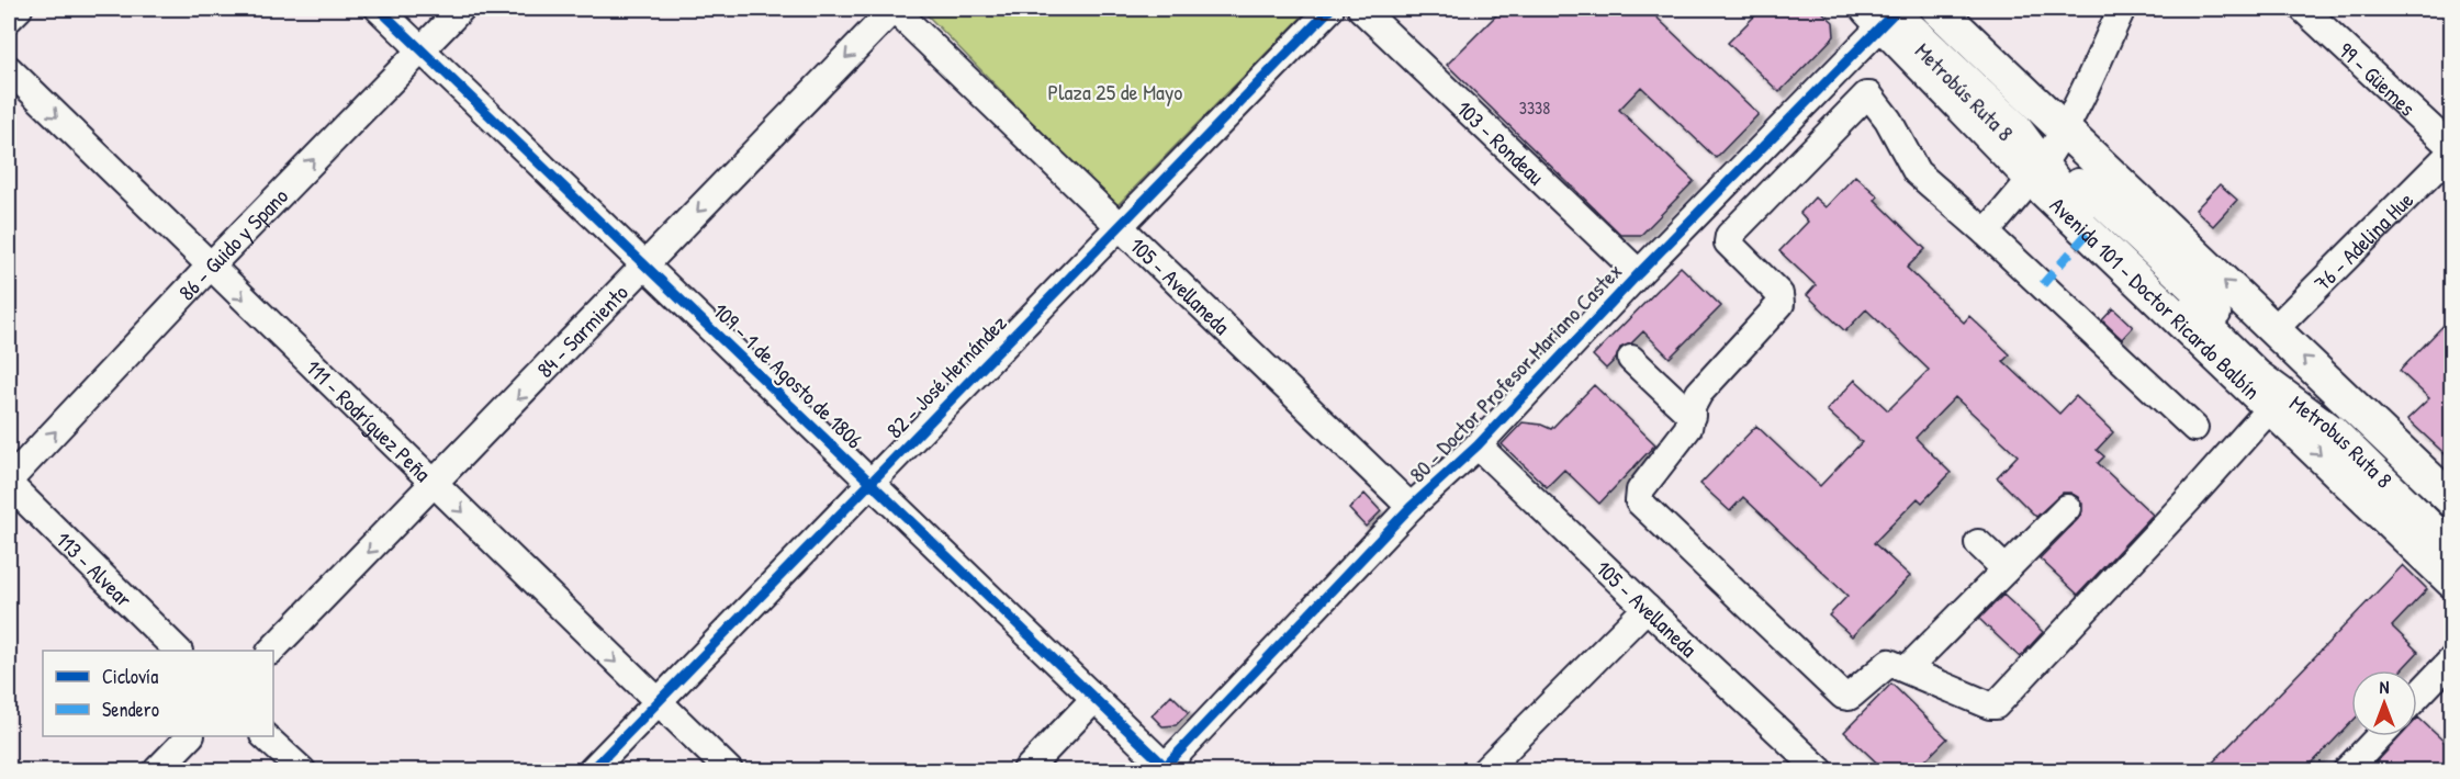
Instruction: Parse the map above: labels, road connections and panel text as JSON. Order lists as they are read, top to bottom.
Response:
{
  "streets": {
    "main road": ["Avenida 101 - Doctor Ricardo Balbín"],
    "street": [
      "99 - Güemes",
      "103 - Rondeau",
      "76 - Adelina Hue",
      "86 - Guido y Spano",
      "105 - Avellaneda",
      "84 - Sarmiento",
      "80 - Doctor Profesor Mariano Castex",
      "109 - 1 de Agosto de 1806",
      "82 - José Hernández",
      "111 - Rodríguez Peña",
      "Metrobus Ruta 8",
      "113 - Alvear"
    ]
  },
  "crossings": [
    ["99 - Güemes", "76 - Adelina Hue"],
    ["103 - Rondeau", "80 - Doctor Profesor Mariano Castex"],
    ["76 - Adelina Hue", "Avenida 101 - Doctor Ricardo Balbín"],
    ["86 - Guido y Spano", "109 - 1 de Agosto de 1806"],
    ["86 - Guido y Spano", "111 - Rodríguez Peña"],
    ["86 - Guido y Spano", "113 - Alvear"],
    ["105 - Avellaneda", "84 - Sarmiento"],
    ["105 - Avellaneda", "80 - Doctor Profesor Mariano Castex"],
    ["105 - Avellaneda", "82 - José Hernández"],
    ["Avenida 101 - Doctor Ricardo Balbín", "80 - Doctor Profesor Mariano Castex"],
    ["Avenida 101 - Doctor Ricardo Balbín", "Metrobus Ruta 8"],
    ["84 - Sarmiento", "109 - 1 de Agosto de 1806"],
    ["84 - Sarmiento", "111 - Rodríguez Peña"],
    ["80 - Doctor Profesor Mariano Castex", "109 - 1 de Agosto de 1806"],
    ["109 - 1 de Agosto de 1806", "82 - José Hernández"],
    ["82 - José Hernández", "111 - Rodríguez Peña"]
  ],
  "one_way": ["86 - Guido y Spano", "84 - Sarmiento", "111 - Rodríguez Peña"],
  "parks": ["Plaza 25 de Mayo"],
  "house_numbers": ["3338"],
  "legend": ["Ciclovía", "Sendero"],
  "north": "top"
}
